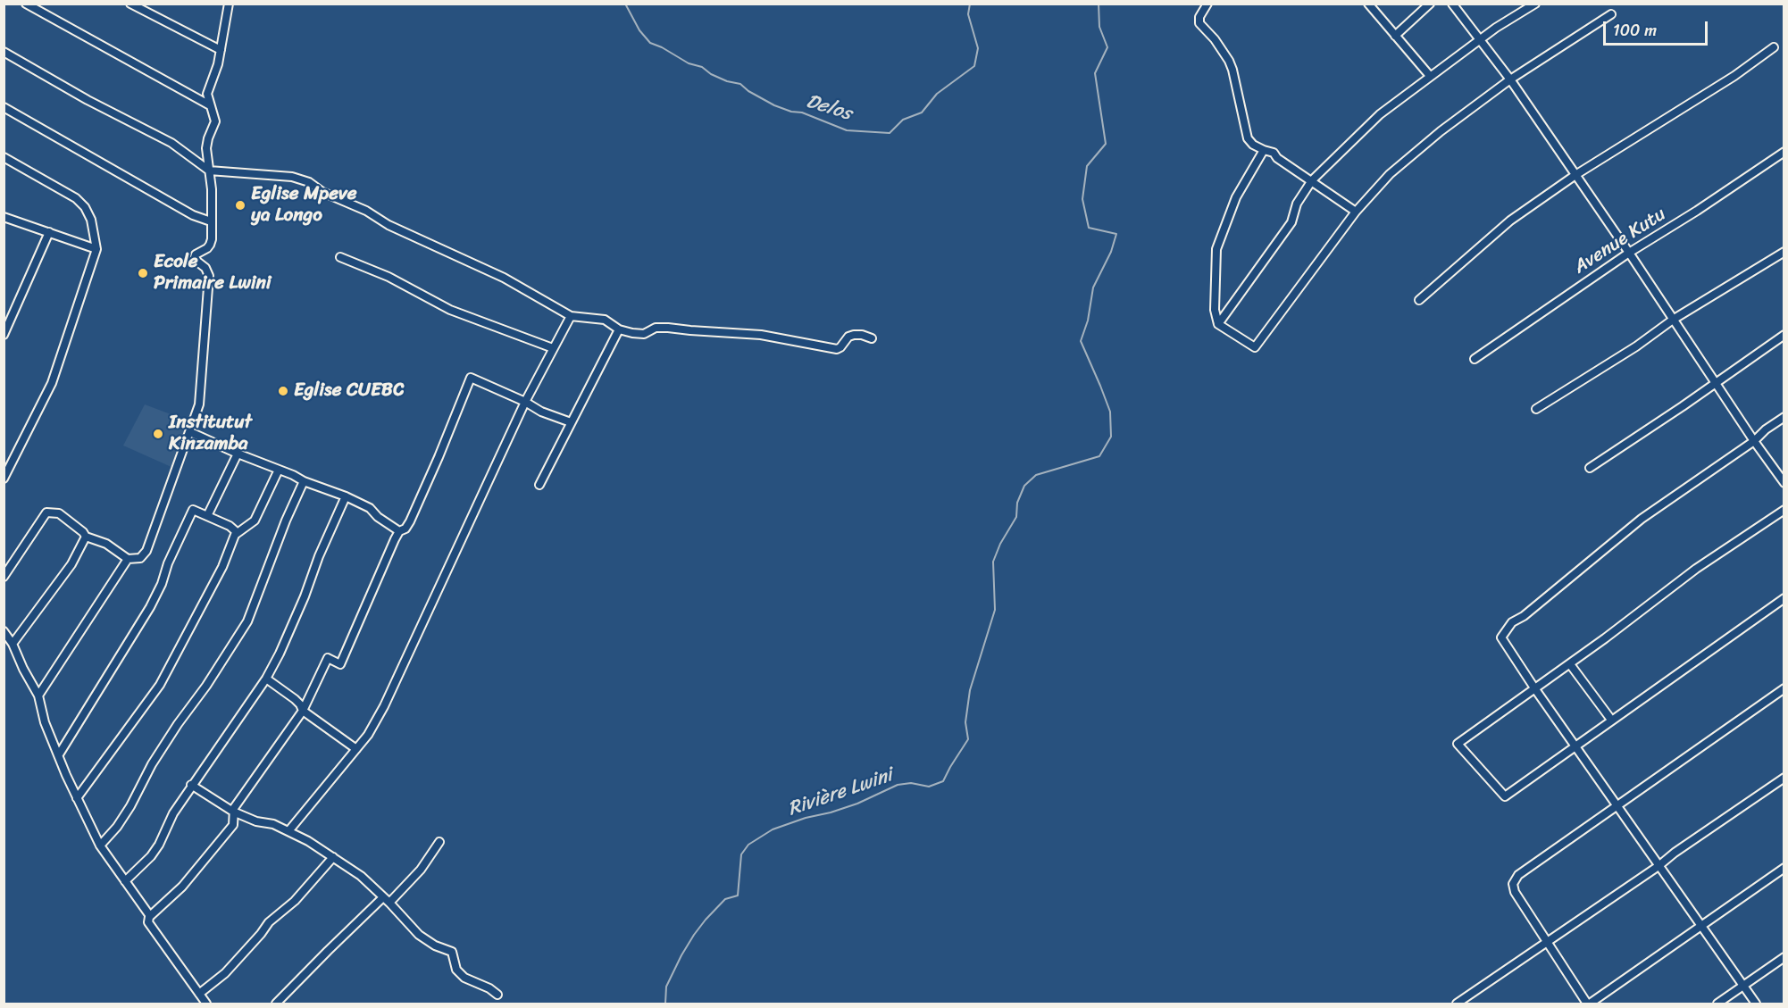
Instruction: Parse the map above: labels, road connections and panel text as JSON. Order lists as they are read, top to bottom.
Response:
{
  "streets": {
    "street": ["Avenue Kutu"]
  },
  "water": ["Delos", "Rivière Lwini"],
  "places": [
    "Eglise Mpeve ya Longo",
    "Ecole Primaire Lwini",
    "Eglise CUEBC",
    "Institutut Kinzamba"
  ],
  "scale_bar": "100 m"
}
